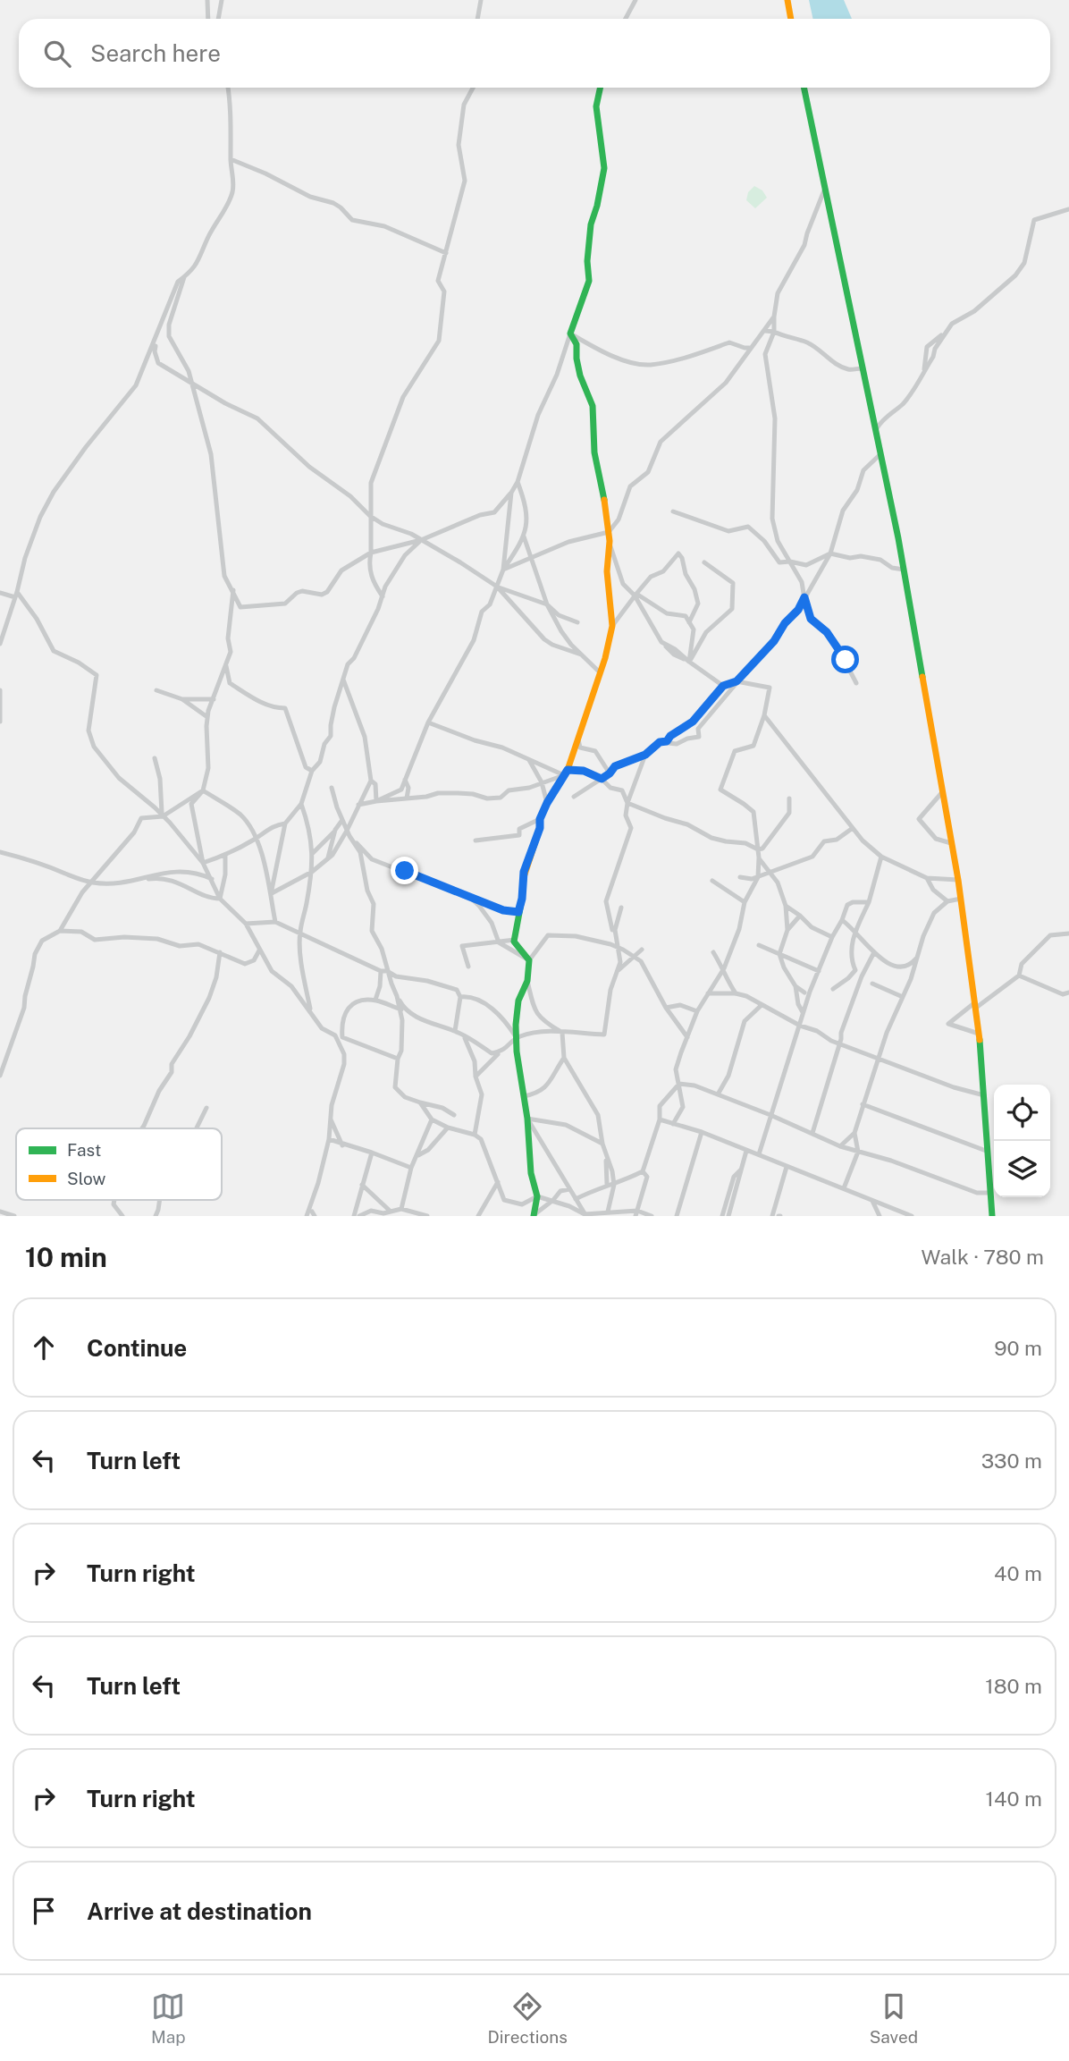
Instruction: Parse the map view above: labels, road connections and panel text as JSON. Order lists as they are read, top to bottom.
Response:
{
  "legend": ["Fast", "Slow"],
  "page": {
    "search": "Search here",
    "heading": ["10 min", "Walk · 780 m"],
    "list": [
      ["Continue", "90 m"],
      ["Turn left", "330 m"],
      ["Turn right", "40 m"],
      ["Turn left", "180 m"],
      ["Turn right", "140 m"],
      "Arrive at destination"
    ],
    "nav": ["Map", "Directions", "Saved"]
  }
}
